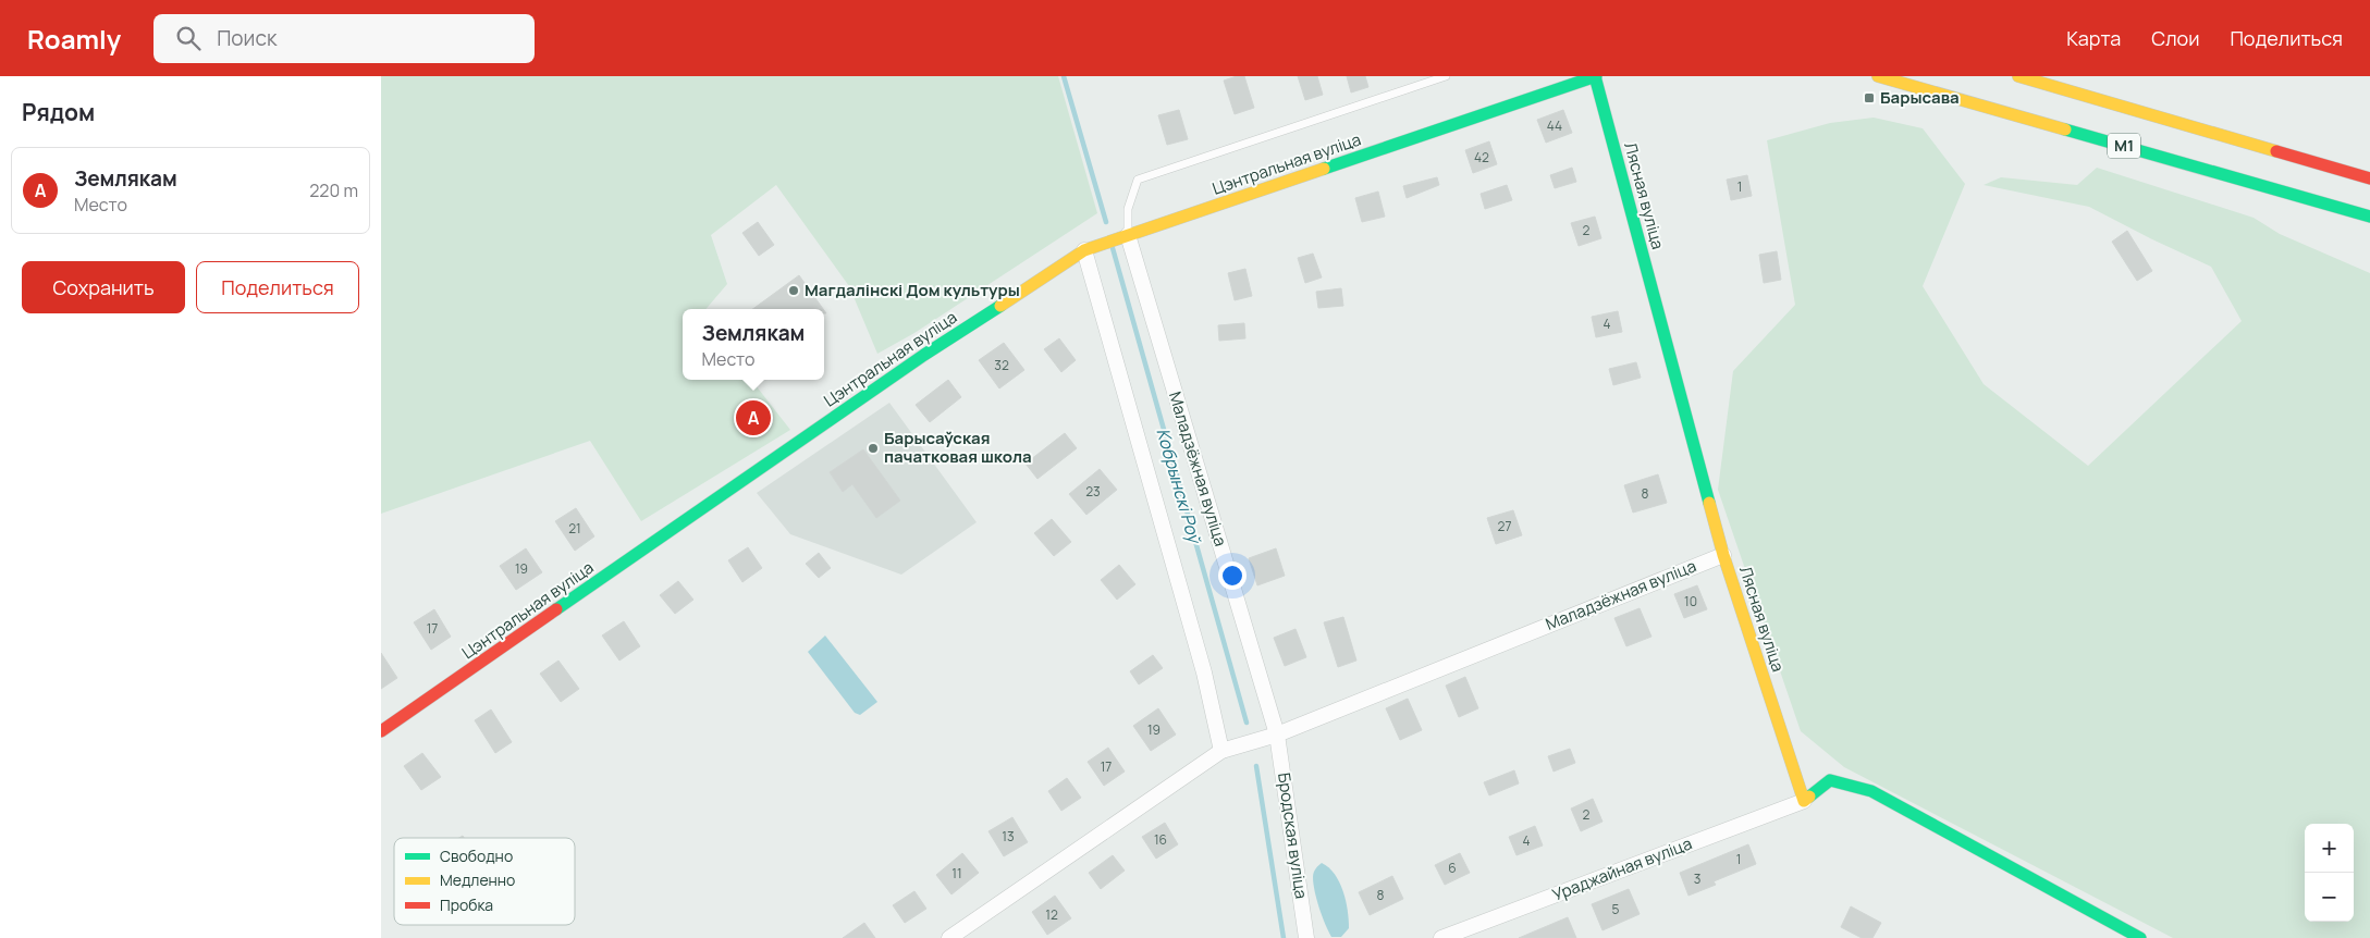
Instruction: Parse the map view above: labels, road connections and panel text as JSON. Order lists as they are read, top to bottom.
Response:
{
  "streets": {
    "main road": ["М1", "Цэнтральная вуліца", "Лясная вуліца"],
    "street": ["Маладзёжная вуліца", "Бродская вуліца", "Ураджайная вуліца"]
  },
  "crossings": [
    ["Цэнтральная вуліца", "Лясная вуліца"],
    ["Цэнтральная вуліца", "Маладзёжная вуліца"],
    ["Лясная вуліца", "Маладзёжная вуліца"],
    ["Лясная вуліца", "Ураджайная вуліца"],
    ["Маладзёжная вуліца", "Бродская вуліца"]
  ],
  "water": ["Кобрынскі Роў"],
  "places": {
    "transit": ["Барысава"],
    "other": ["Магдалінскі Дом культуры", "Барысаўская пачатковая школа"]
  },
  "house_numbers": [
    "44",
    "42",
    "1",
    "2",
    "4",
    "32",
    "23",
    "8",
    "27",
    "21",
    "19",
    "10",
    "17",
    "19",
    "17",
    "2",
    "13",
    "16",
    "4",
    "1",
    "6",
    "11",
    "3",
    "8",
    "5",
    "12"
  ],
  "legend": ["Свободно", "Медленно", "Пробка"],
  "page": {
    "header": "Roamly",
    "search": "Поиск",
    "nav": ["Карта", "Слои", "Поделиться"],
    "heading": "Рядом",
    "list": [
      {
        "mark": "A",
        "name": "Землякам",
        "note": "Место",
        "value": "220 m"
      }
    ],
    "buttons": ["Сохранить", "Поделиться"],
    "popup": ["Землякам", "Место"],
    "pins": "A",
    "map_buttons": ["+", "−"]
  }
}
